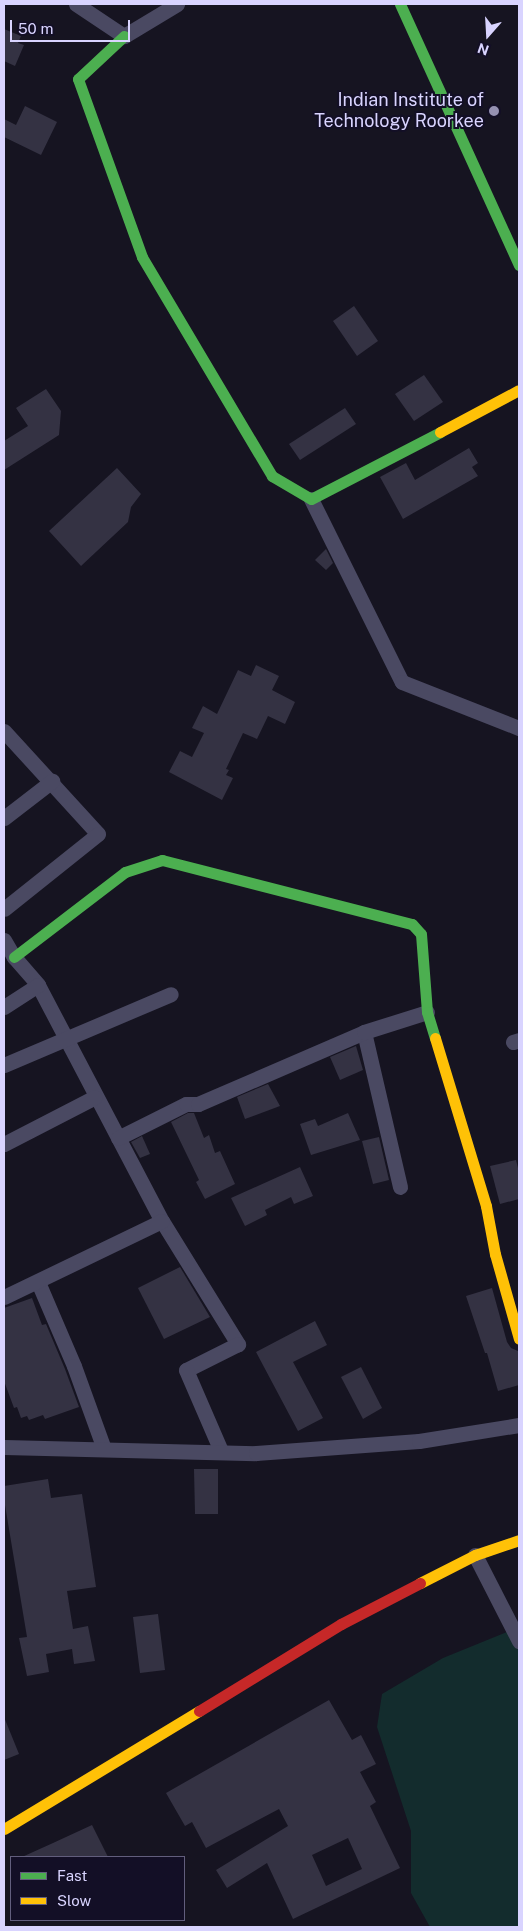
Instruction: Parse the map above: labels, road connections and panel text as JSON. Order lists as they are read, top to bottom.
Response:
{
  "places": ["Indian Institute of Technology Roorkee"],
  "legend": ["Fast", "Slow"],
  "scale_bar": "50 m",
  "north": "bottom"
}
